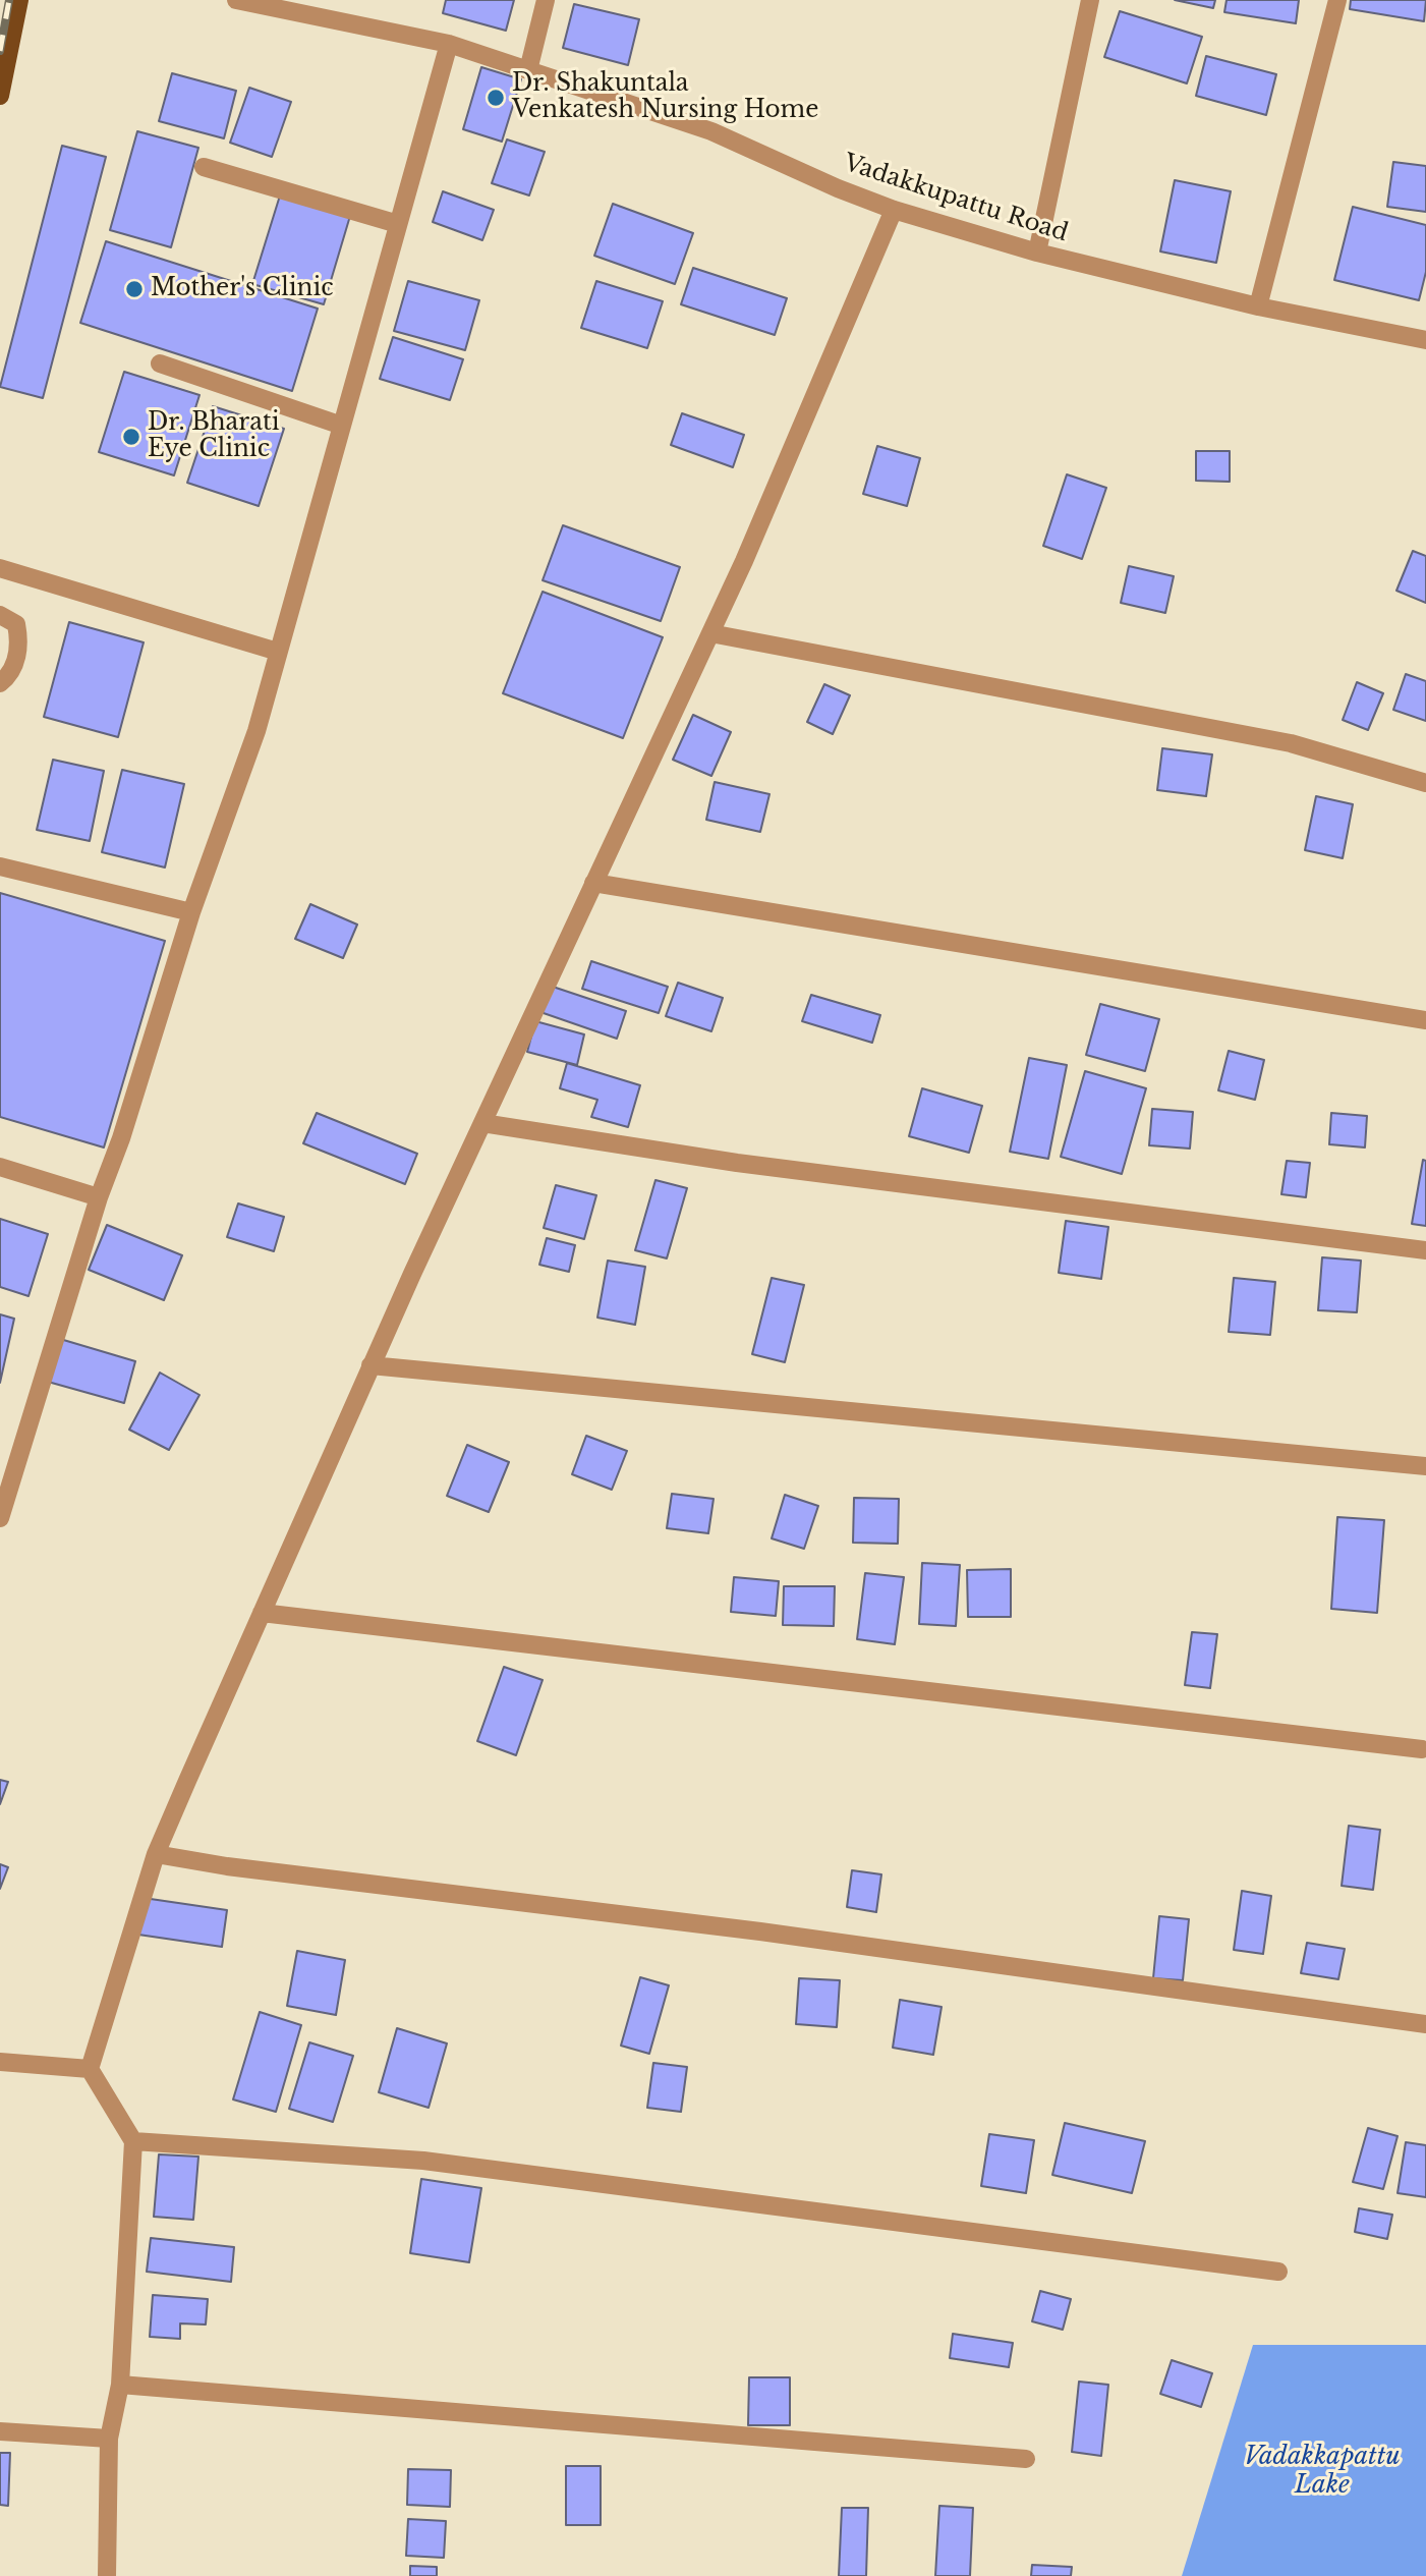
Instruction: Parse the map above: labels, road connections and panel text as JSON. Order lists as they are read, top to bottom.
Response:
{
  "streets": {
    "street": ["Vadakkupattu Road"]
  },
  "water": ["Vadakkapattu Lake"],
  "places": ["Dr. Shakuntala Venkatesh Nursing Home", "Mother's Clinic", "Dr. Bharati Eye Clinic"]
}
